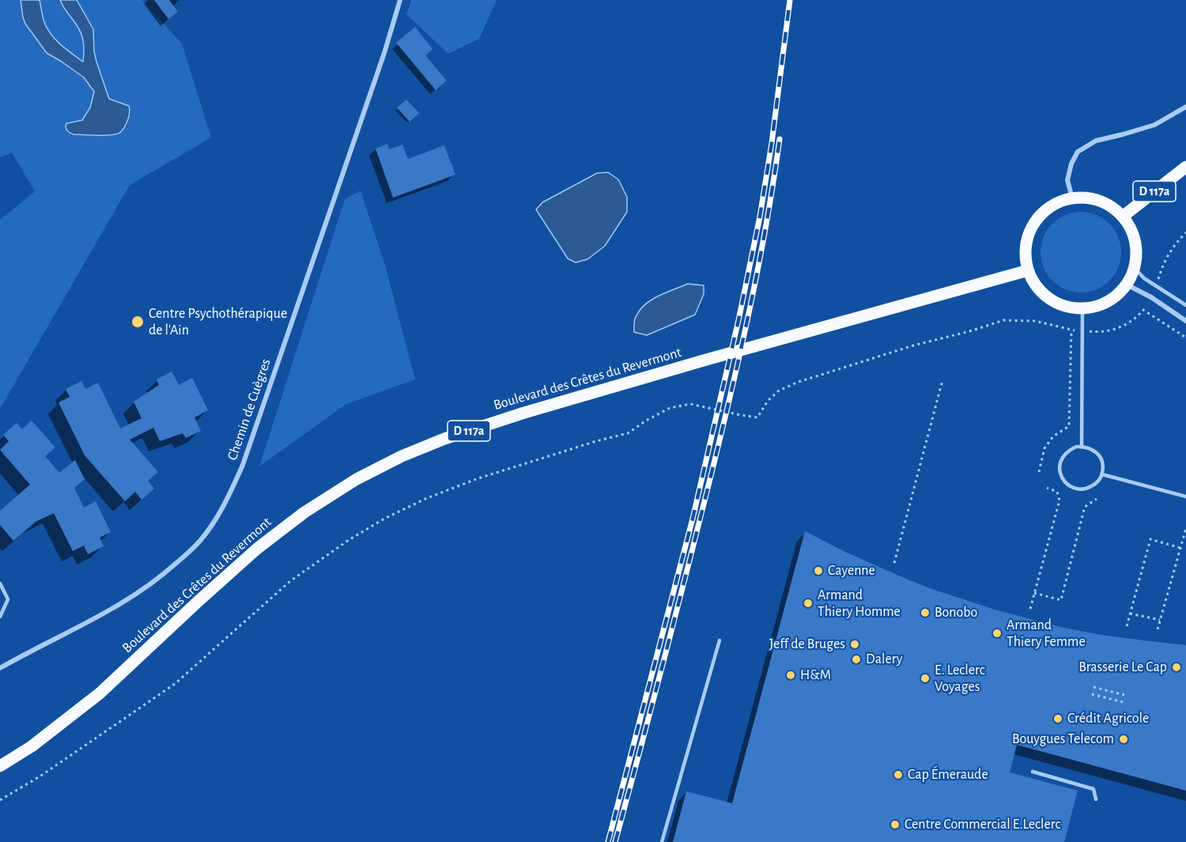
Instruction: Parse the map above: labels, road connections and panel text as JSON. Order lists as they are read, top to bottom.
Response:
{
  "streets": {
    "main road": ["D 117a", "Boulevard des Crêtes du Revermont"],
    "street": ["Chemin de Cuègres"]
  },
  "crossings": [
    ["D 117a", "Boulevard des Crêtes du Revermont"]
  ],
  "places": [
    "Centre Psychothérapique de l'Ain",
    "Cayenne",
    "Armand Thiery Homme",
    "Bonobo",
    "Armand Thiery Femme",
    "Jeff de Bruges",
    "Dalery",
    "Brasserie Le Cap",
    "H&M",
    "E. Leclerc Voyages",
    "Crédit Agricole",
    "Bouygues Telecom",
    "Cap Émeraude",
    "Centre Commercial E.Leclerc"
  ]
}
